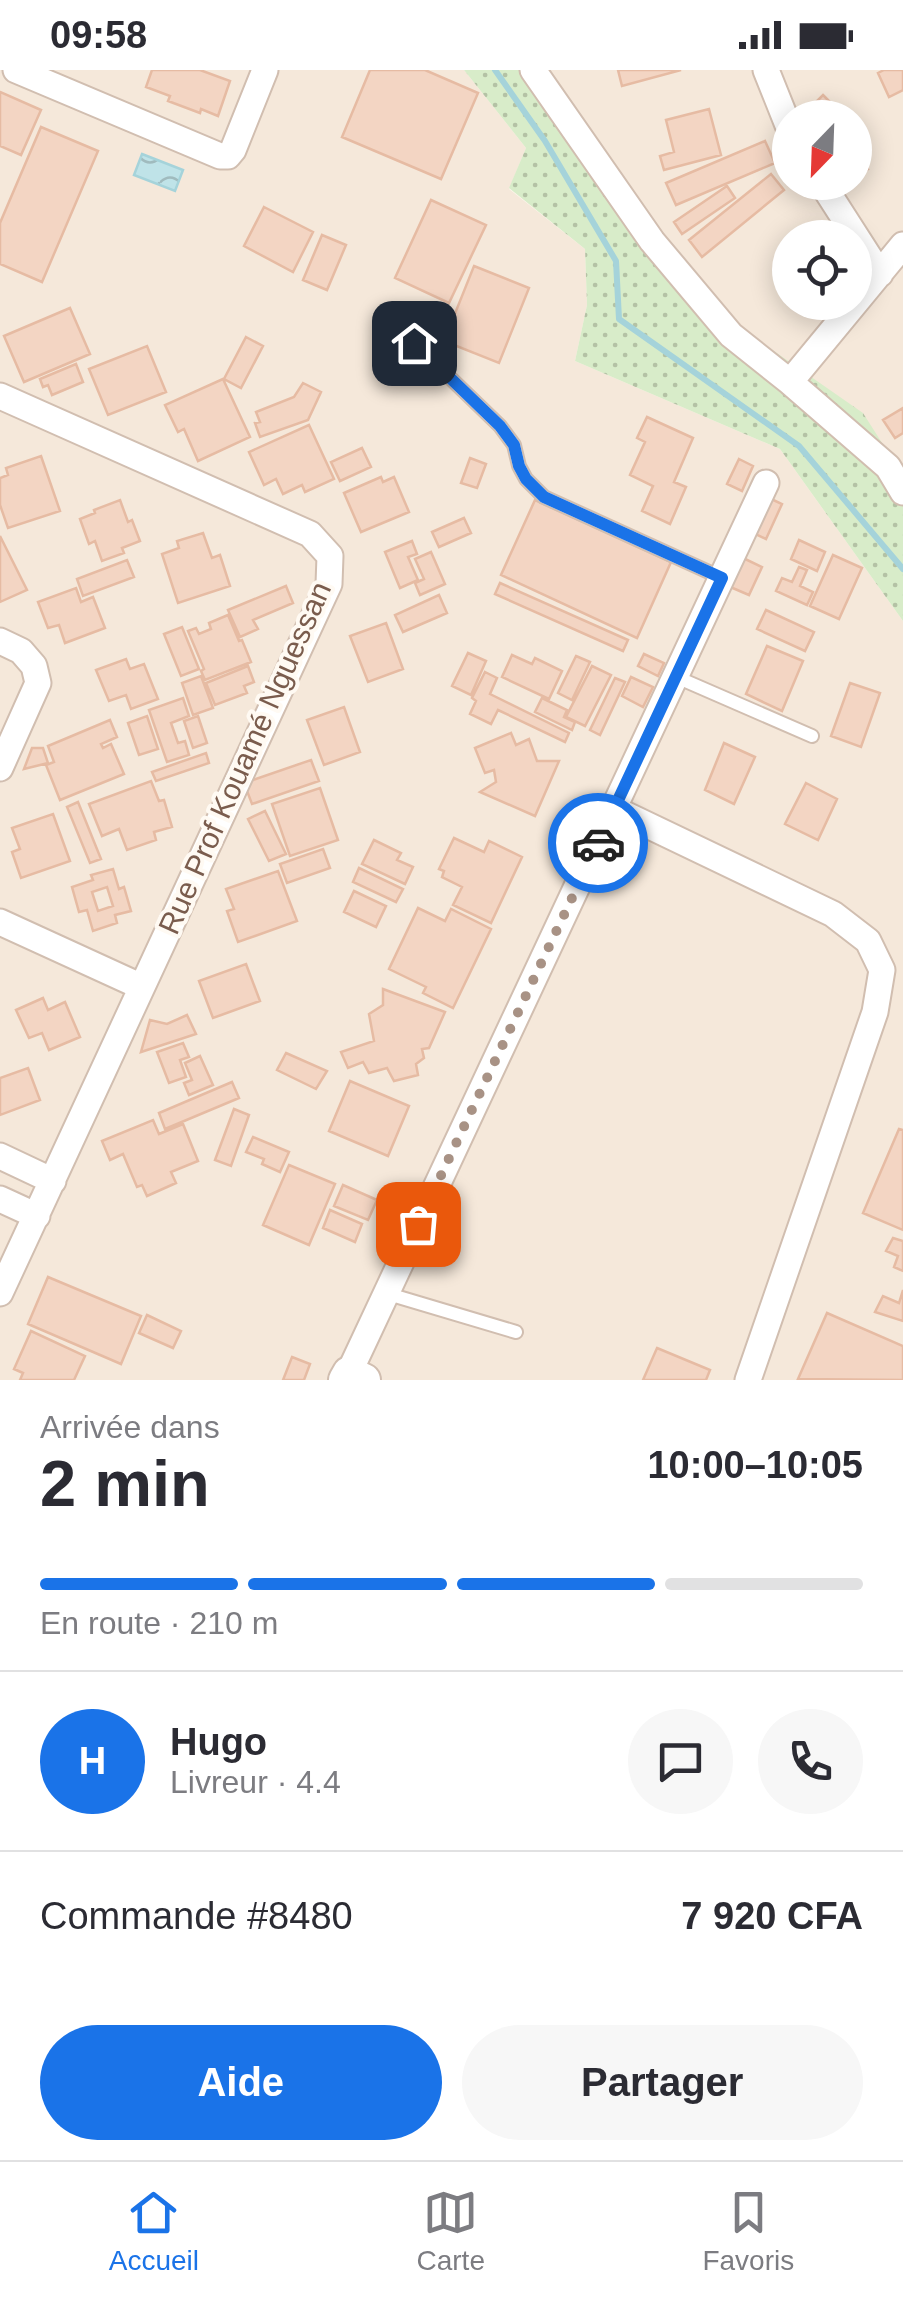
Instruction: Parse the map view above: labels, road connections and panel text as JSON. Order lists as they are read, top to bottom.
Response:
{
  "streets": {
    "street": ["Rue Prof Kouamé Nguessan"]
  },
  "north": "bottom left",
  "page": {
    "status": "09:58",
    "heading": ["2 min", "Arrivée dans", "10:00–10:05"],
    "panel": [
      "Hugo",
      "Livreur · 4.4",
      "Commande #8480",
      "7 920 CFA"
    ],
    "bar": "En route · 210 m",
    "round": "H",
    "buttons": ["Aide", "Partager"],
    "tabs": ["Accueil", "Carte", "Favoris"]
  }
}
